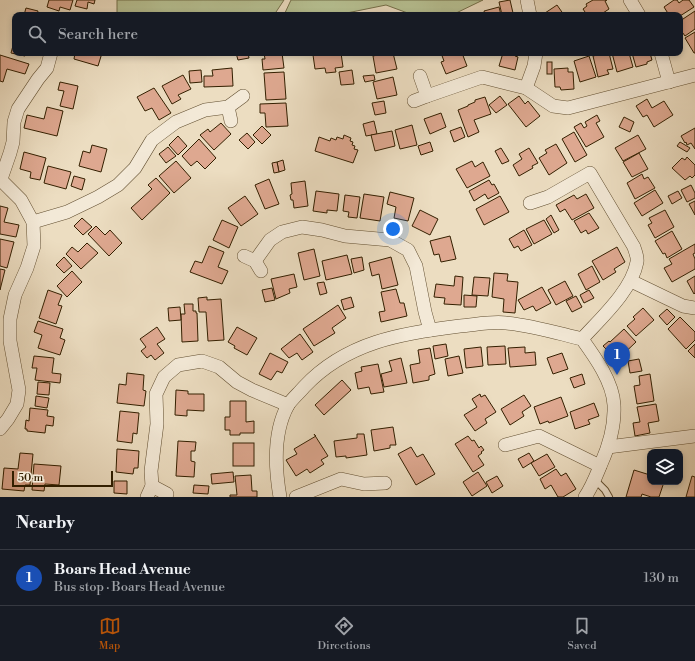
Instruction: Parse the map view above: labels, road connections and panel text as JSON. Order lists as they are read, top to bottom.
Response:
{
  "scale_bar": "50 m",
  "page": {
    "search": "Search here",
    "pins": "1",
    "scale": "50 m",
    "heading": "Nearby",
    "list": [
      {
        "mark": "1",
        "name": "Boars Head Avenue",
        "note": "Bus stop · Boars Head Avenue",
        "value": "130 m"
      }
    ],
    "nav": ["Map", "Directions", "Saved"]
  }
}
